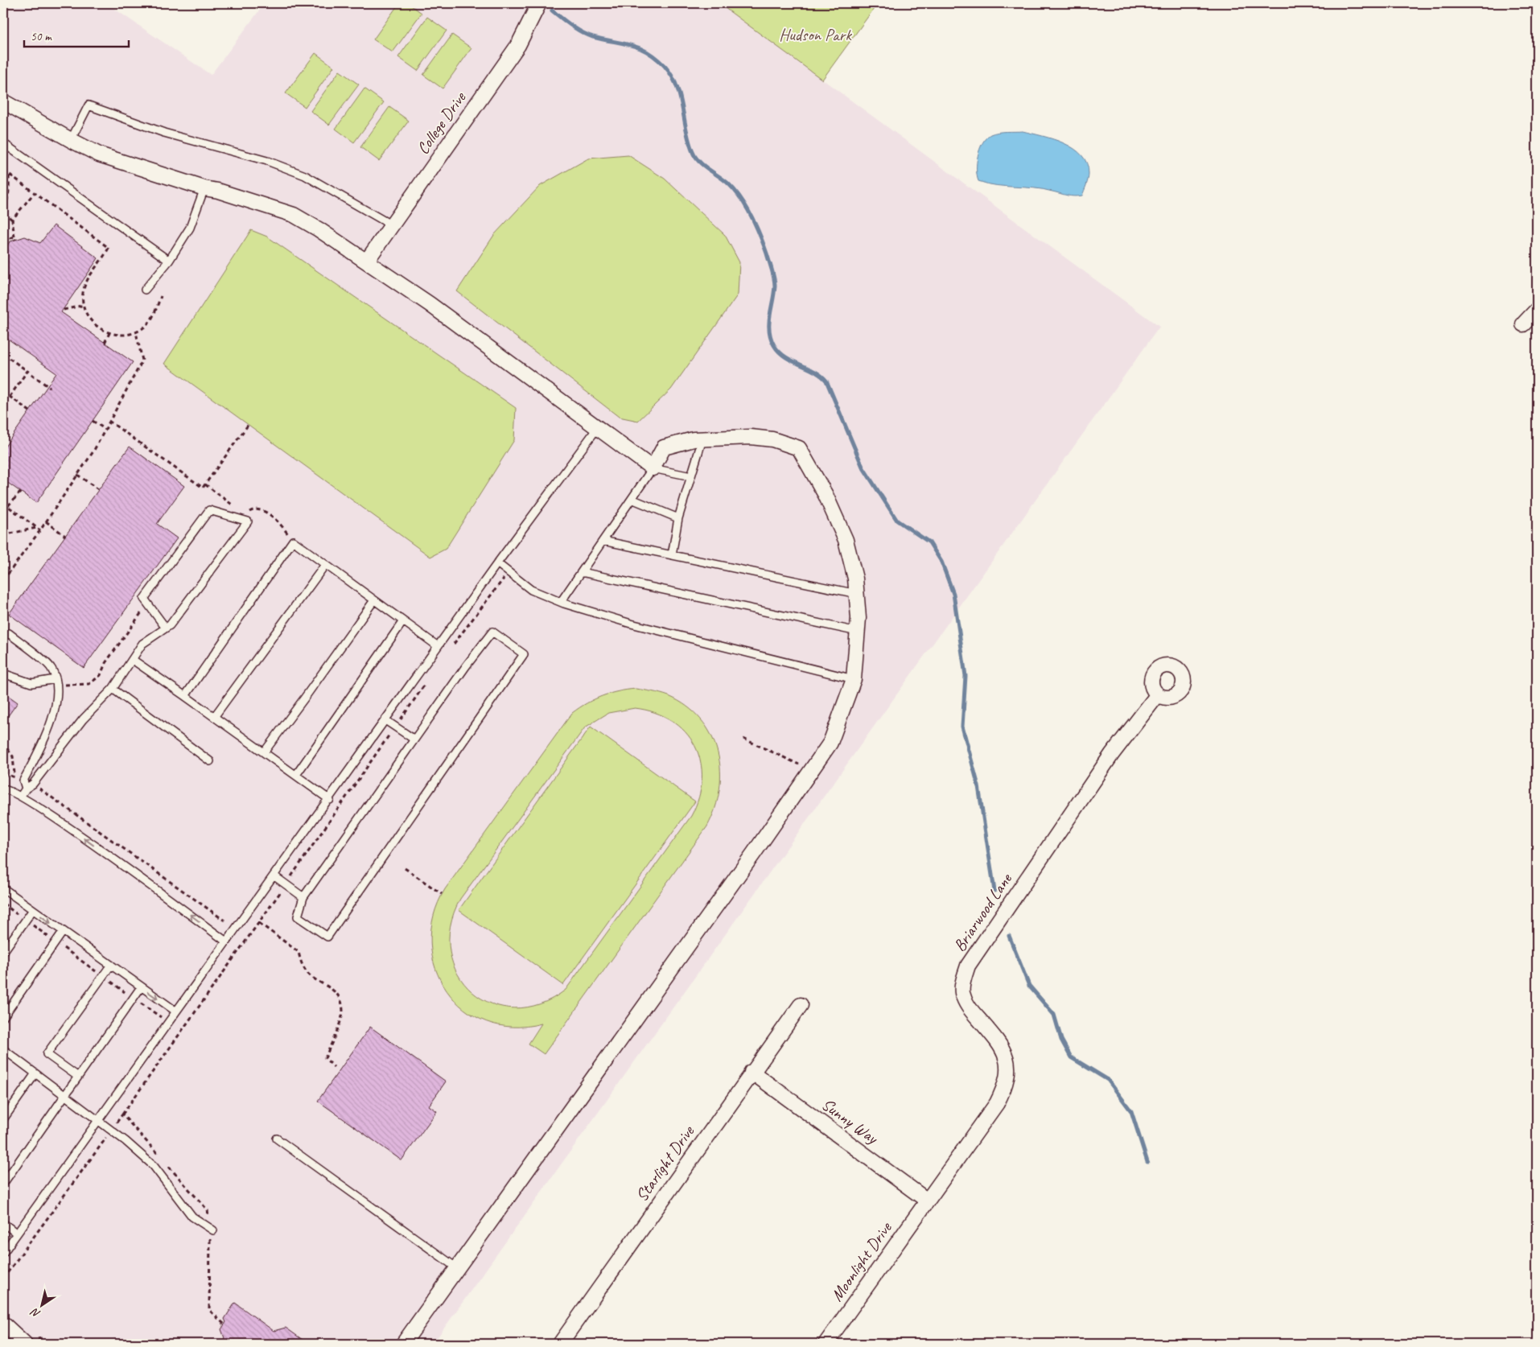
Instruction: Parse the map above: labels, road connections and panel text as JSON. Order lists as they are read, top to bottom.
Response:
{
  "streets": {
    "street": [
      "College Drive",
      "Briarwood Lane",
      "Sunny Way",
      "Starlight Drive",
      "Moonlight Drive"
    ]
  },
  "crossings": [
    ["Briarwood Lane", "Sunny Way"],
    ["Briarwood Lane", "Moonlight Drive"],
    ["Sunny Way", "Starlight Drive"],
    ["Sunny Way", "Moonlight Drive"]
  ],
  "parks": ["Hudson Park"],
  "scale_bar": "50 m",
  "north": "bottom left"
}
